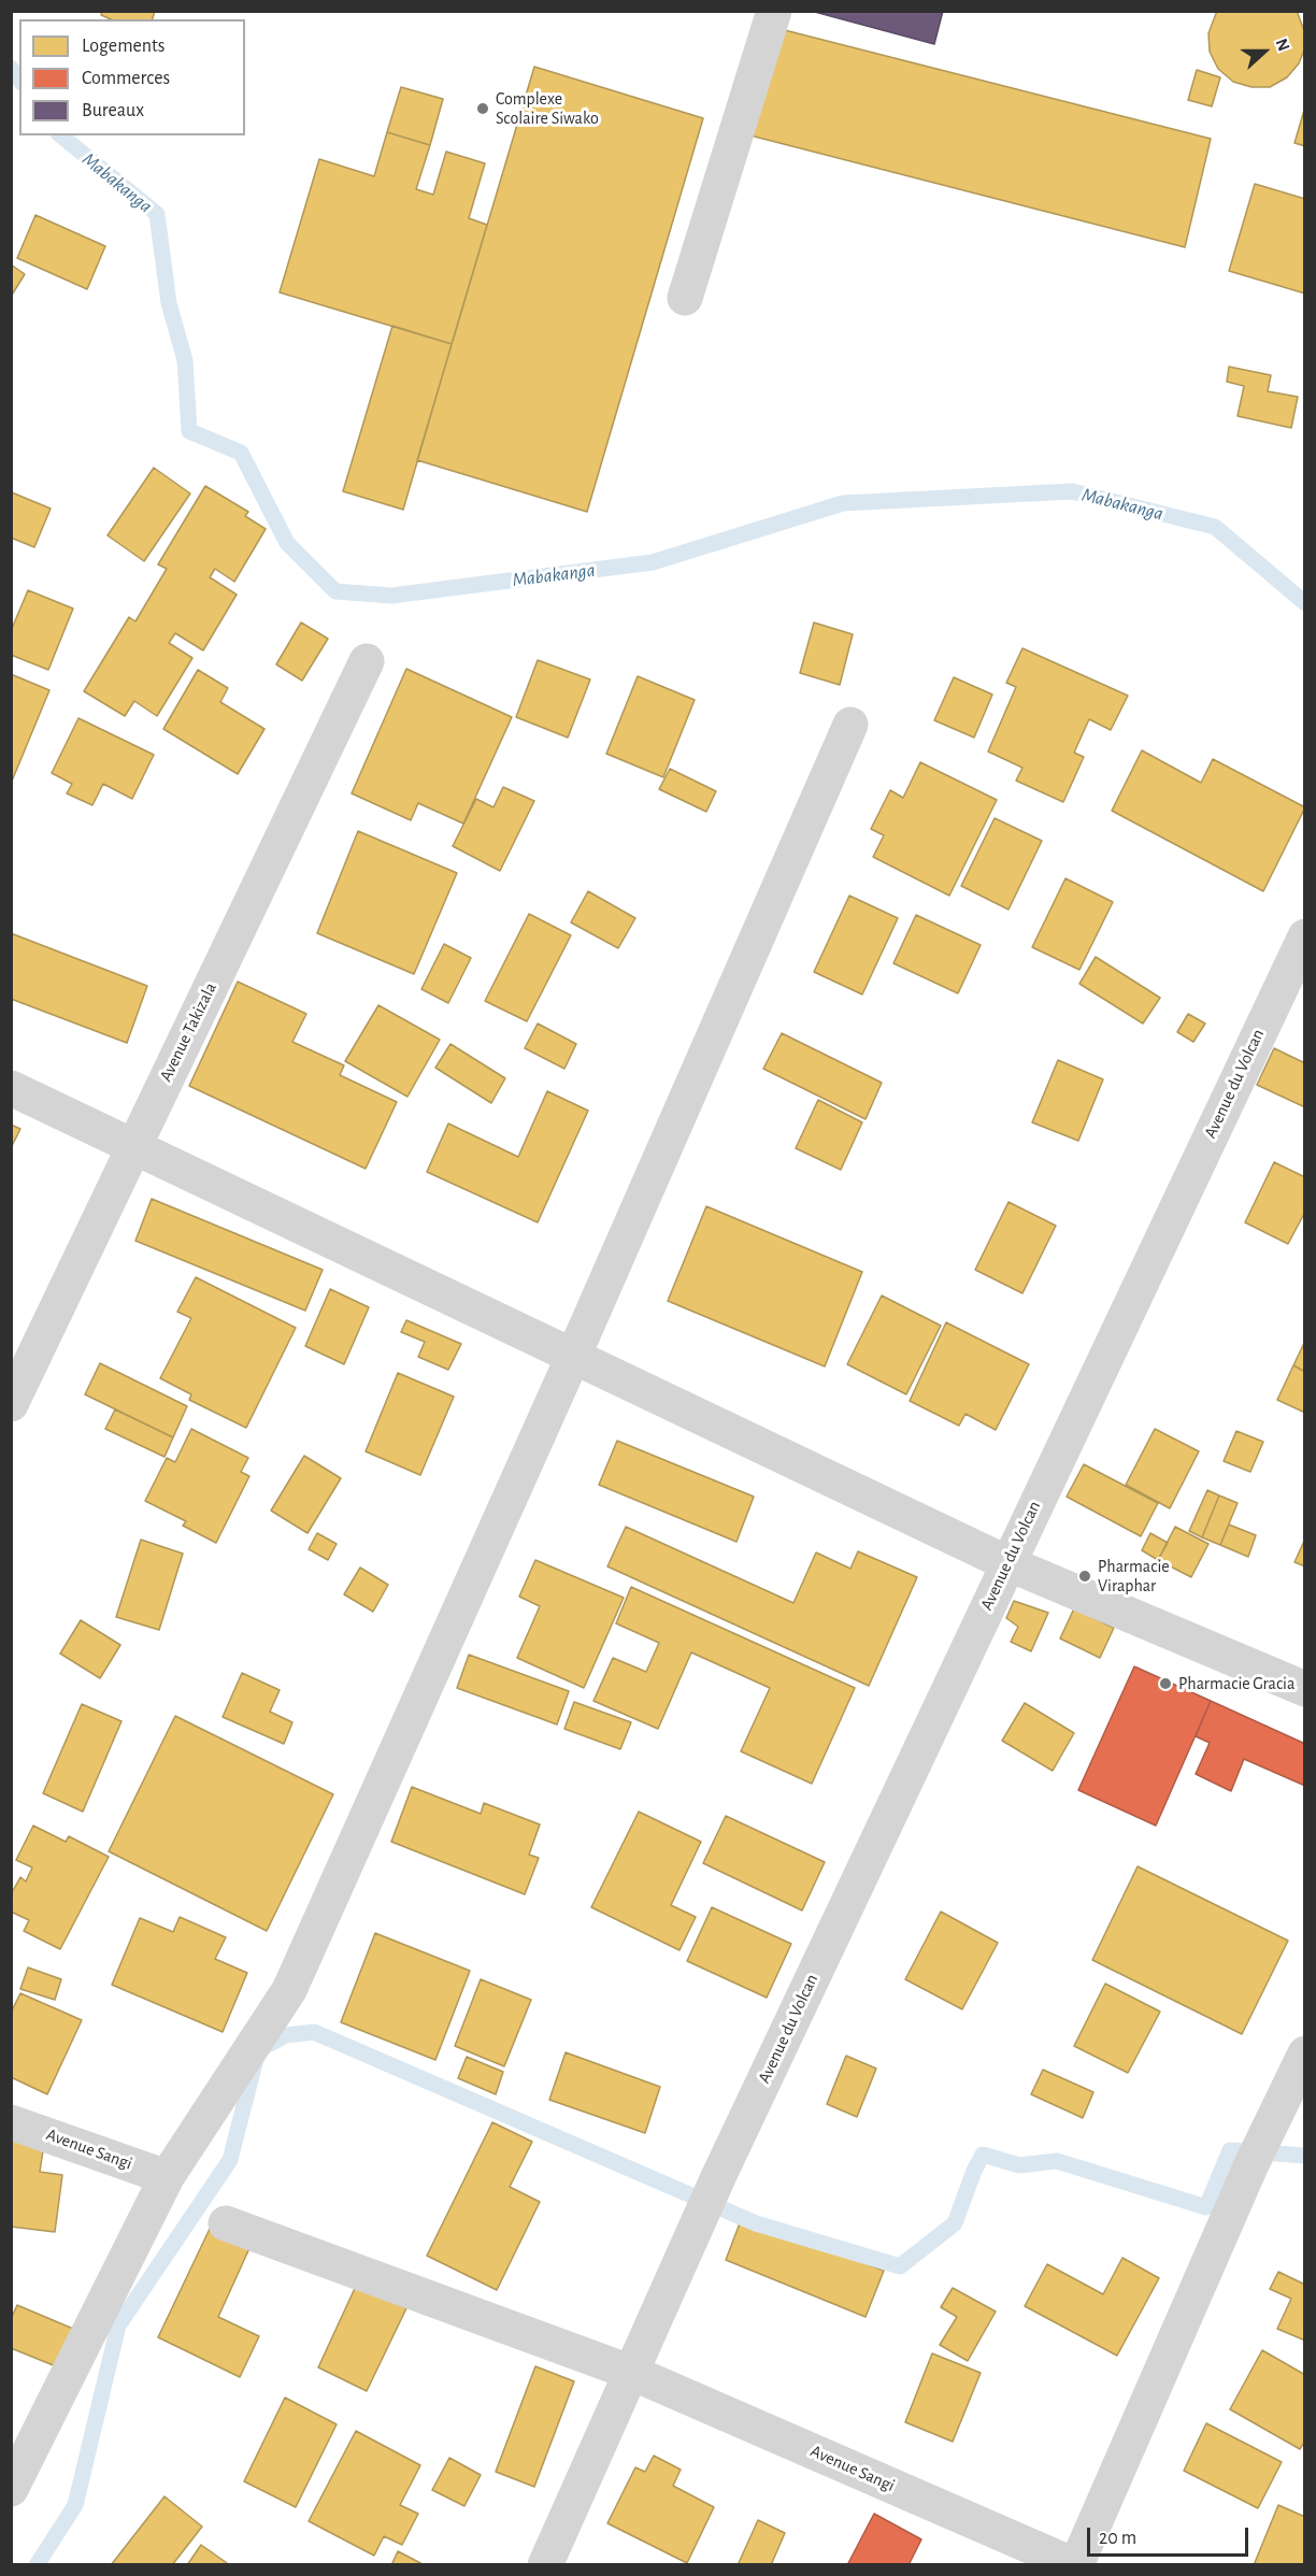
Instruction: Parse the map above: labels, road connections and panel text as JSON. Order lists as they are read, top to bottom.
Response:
{
  "streets": {
    "street": ["Avenue Takizala", "Avenue du Volcan", "Avenue Sangi"]
  },
  "crossings": [
    ["Avenue du Volcan", "Avenue Sangi"]
  ],
  "water": ["Mabakanga"],
  "places": ["Complexe Scolaire Siwako", "Pharmacie Viraphar", "Pharmacie Gracia"],
  "legend": ["Logements", "Commerces", "Bureaux"],
  "scale_bar": "20 m",
  "north": "right"
}
